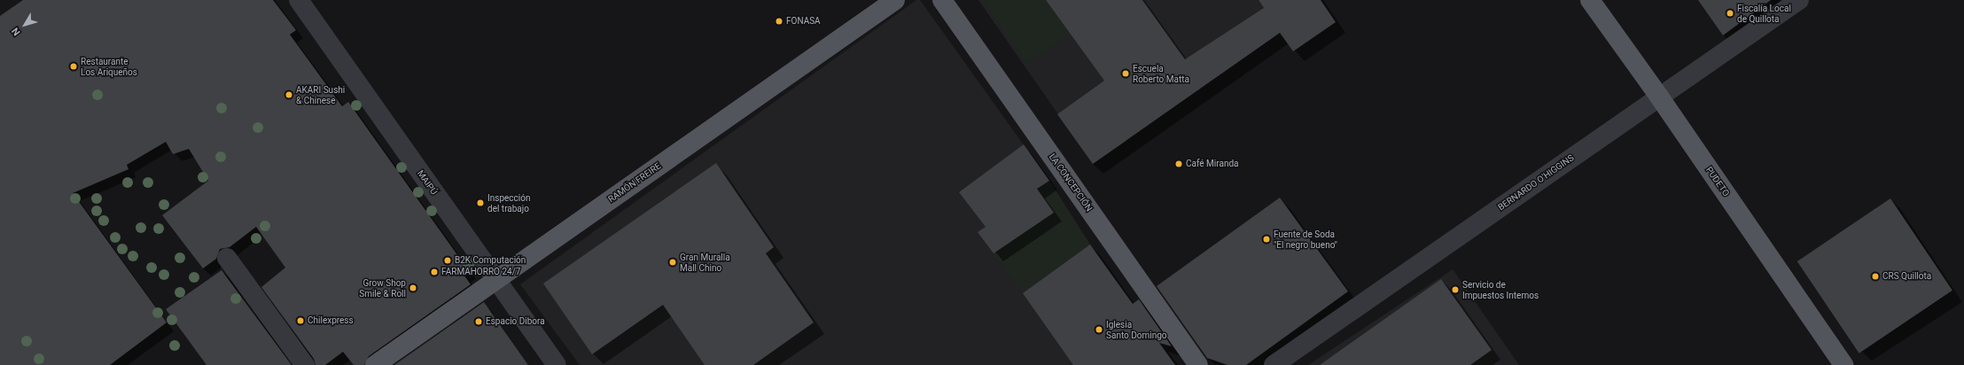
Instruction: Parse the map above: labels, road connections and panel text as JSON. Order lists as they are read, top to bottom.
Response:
{
  "streets": {
    "main road": ["PUDETO", "RAMÓN FREIRE", "LA CONCEPCIÓN"],
    "street": ["MAIPÚ", "BERNARDO O'HIGGINS"]
  },
  "crossings": [
    ["PUDETO", "BERNARDO O'HIGGINS"],
    ["MAIPÚ", "RAMÓN FREIRE"]
  ],
  "places": [
    "Fiscalía Local de Quillota",
    "FONASA",
    "Restaurante Los Ariqueños",
    "Escuela Roberto Matta",
    "AKARI Sushi & Chinese",
    "Café Miranda",
    "Inspección del trabajo",
    "Fuente de Soda \"El negro bueno\"",
    "B2K Computación",
    "Gran Muralla Mall Chino",
    "FARMAHORRO 24/7",
    "CRS Quillota",
    "Grow Shop Smile & Roll",
    "Servicio de Impuestos Internos",
    "Chilexpress",
    "Espacio Dibora",
    "Iglesia Santo Domingo"
  ],
  "north": "bottom left"
}
